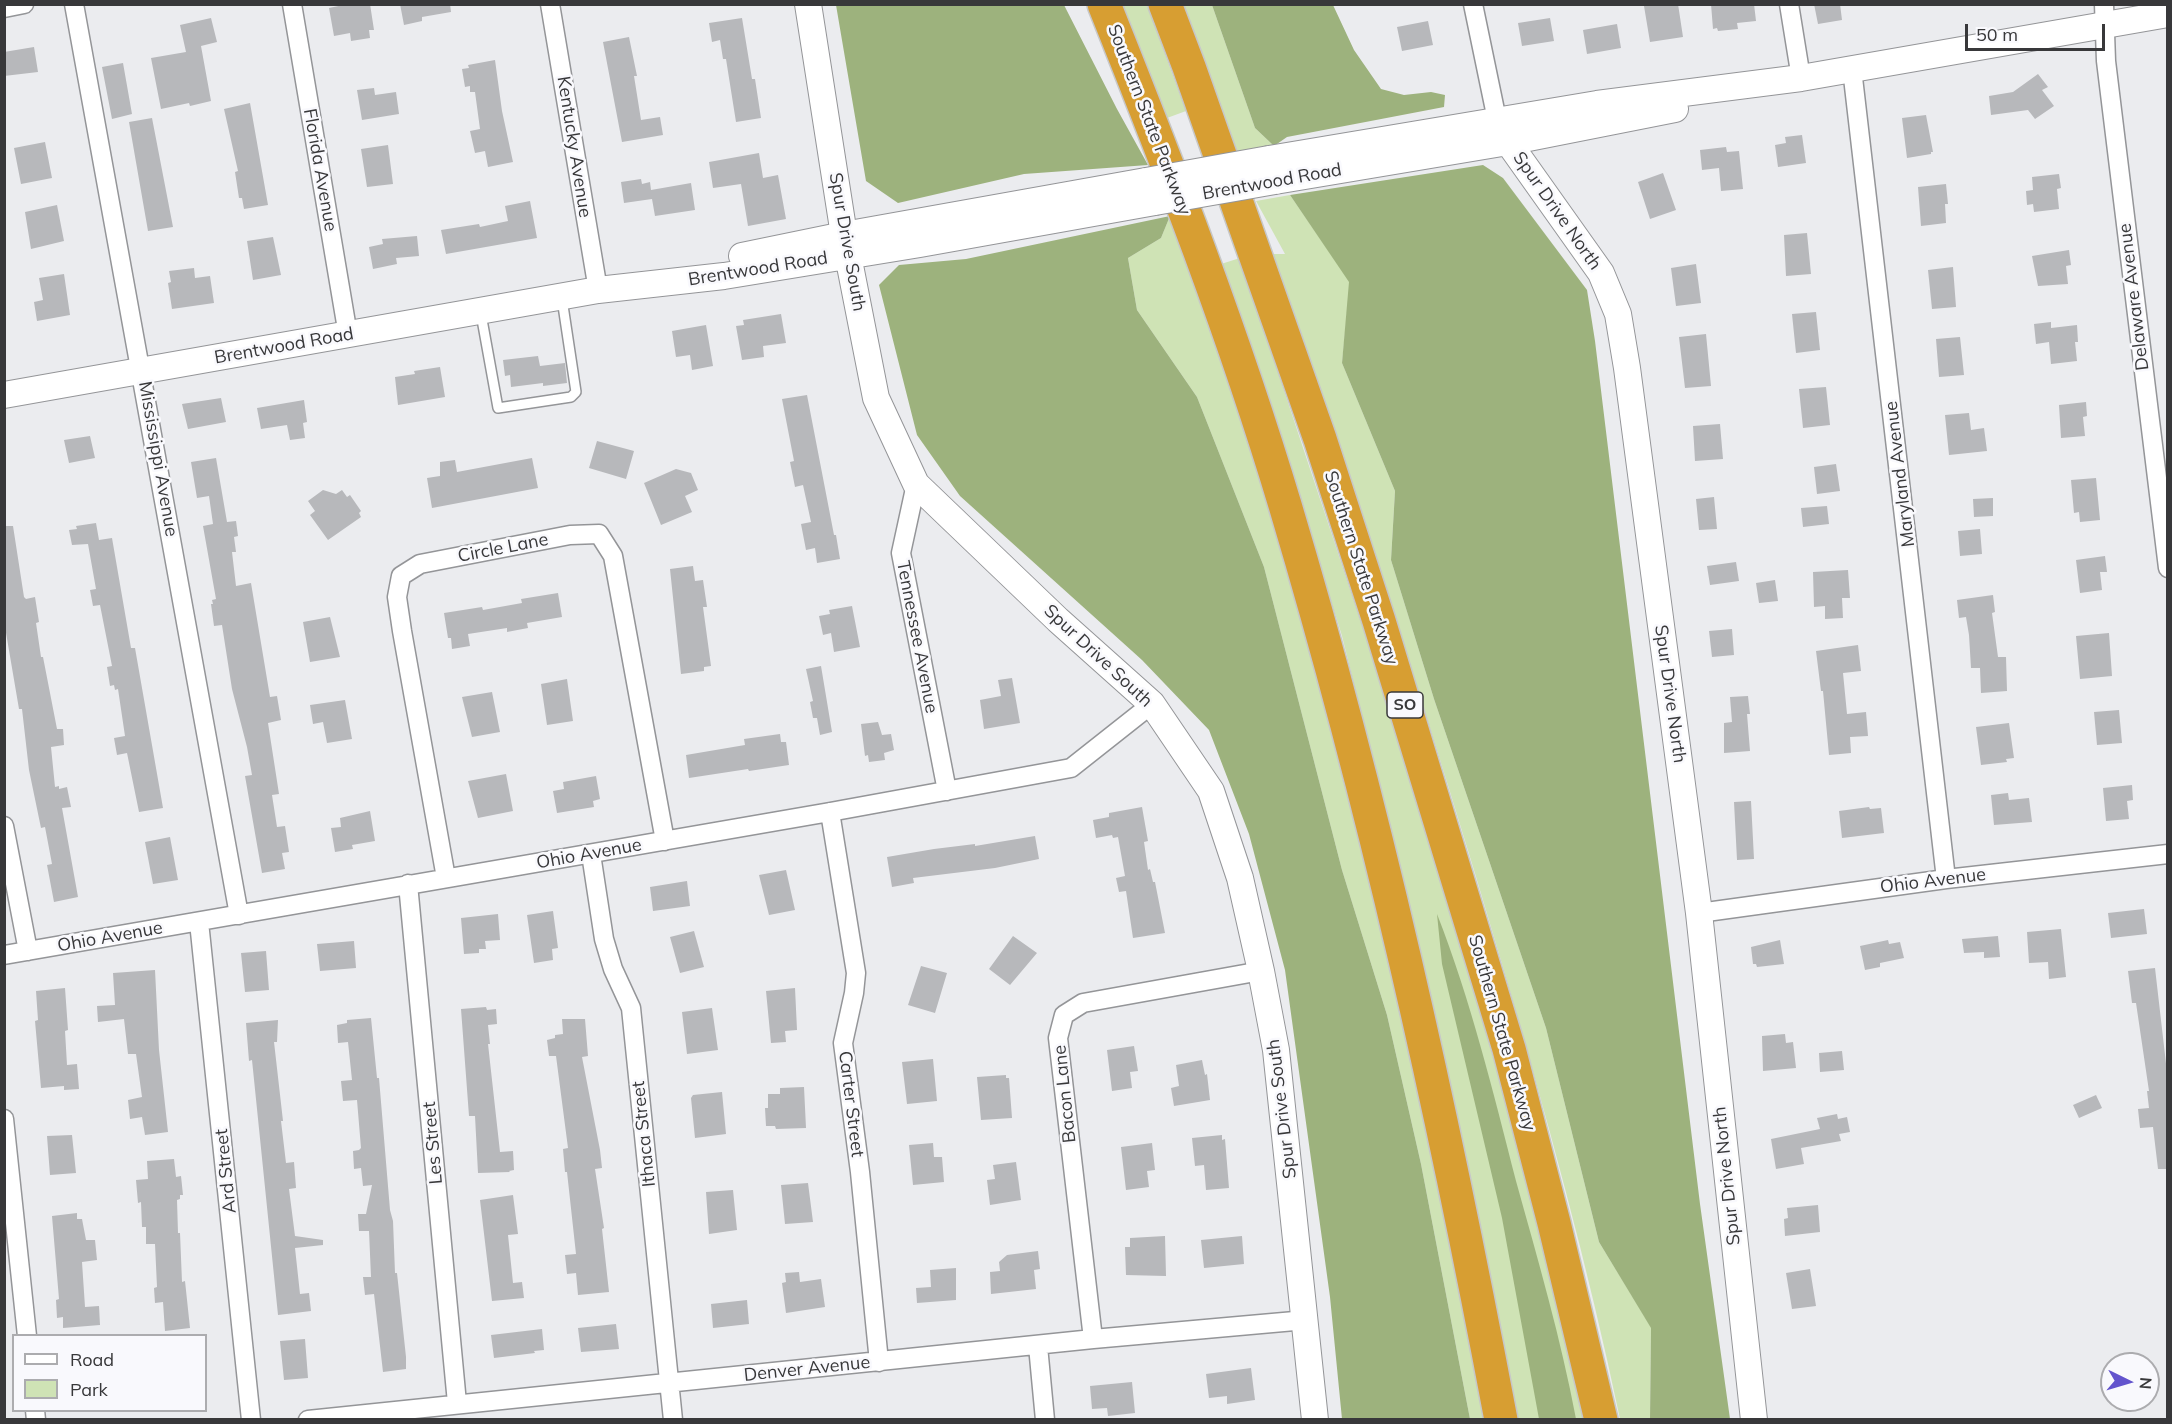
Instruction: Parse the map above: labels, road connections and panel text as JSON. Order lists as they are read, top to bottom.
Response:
{
  "streets": {
    "highway": ["Southern State Parkway", "SO"],
    "street": [
      "Kentucky Avenue",
      "Florida Avenue",
      "Brentwood Road",
      "Spur Drive North",
      "Spur Drive South",
      "Delaware Avenue",
      "Mississippi Avenue",
      "Maryland Avenue",
      "Circle Lane",
      "Tennessee Avenue",
      "Ohio Avenue",
      "Bacon Lane",
      "Carter Street",
      "Ithaca Street",
      "Les Street",
      "Ard Street",
      "Denver Avenue"
    ]
  },
  "crossings": [
    ["Kentucky Avenue", "Brentwood Road"],
    ["Florida Avenue", "Brentwood Road"],
    ["Brentwood Road", "Spur Drive North"],
    ["Brentwood Road", "Spur Drive South"],
    ["Brentwood Road", "Delaware Avenue"],
    ["Brentwood Road", "Mississippi Avenue"],
    ["Brentwood Road", "Maryland Avenue"],
    ["Spur Drive North", "Ohio Avenue"],
    ["Spur Drive South", "Tennessee Avenue"],
    ["Spur Drive South", "Ohio Avenue"],
    ["Spur Drive South", "Bacon Lane"],
    ["Spur Drive South", "Denver Avenue"],
    ["Mississippi Avenue", "Ohio Avenue"],
    ["Maryland Avenue", "Ohio Avenue"],
    ["Circle Lane", "Ohio Avenue"],
    ["Tennessee Avenue", "Ohio Avenue"],
    ["Ohio Avenue", "Carter Street"],
    ["Ohio Avenue", "Ithaca Street"],
    ["Ohio Avenue", "Les Street"],
    ["Ohio Avenue", "Ard Street"],
    ["Bacon Lane", "Denver Avenue"],
    ["Carter Street", "Denver Avenue"],
    ["Ithaca Street", "Denver Avenue"],
    ["Les Street", "Denver Avenue"]
  ],
  "legend": ["Road", "Park"],
  "scale_bar": "50 m",
  "north": "right"
}
